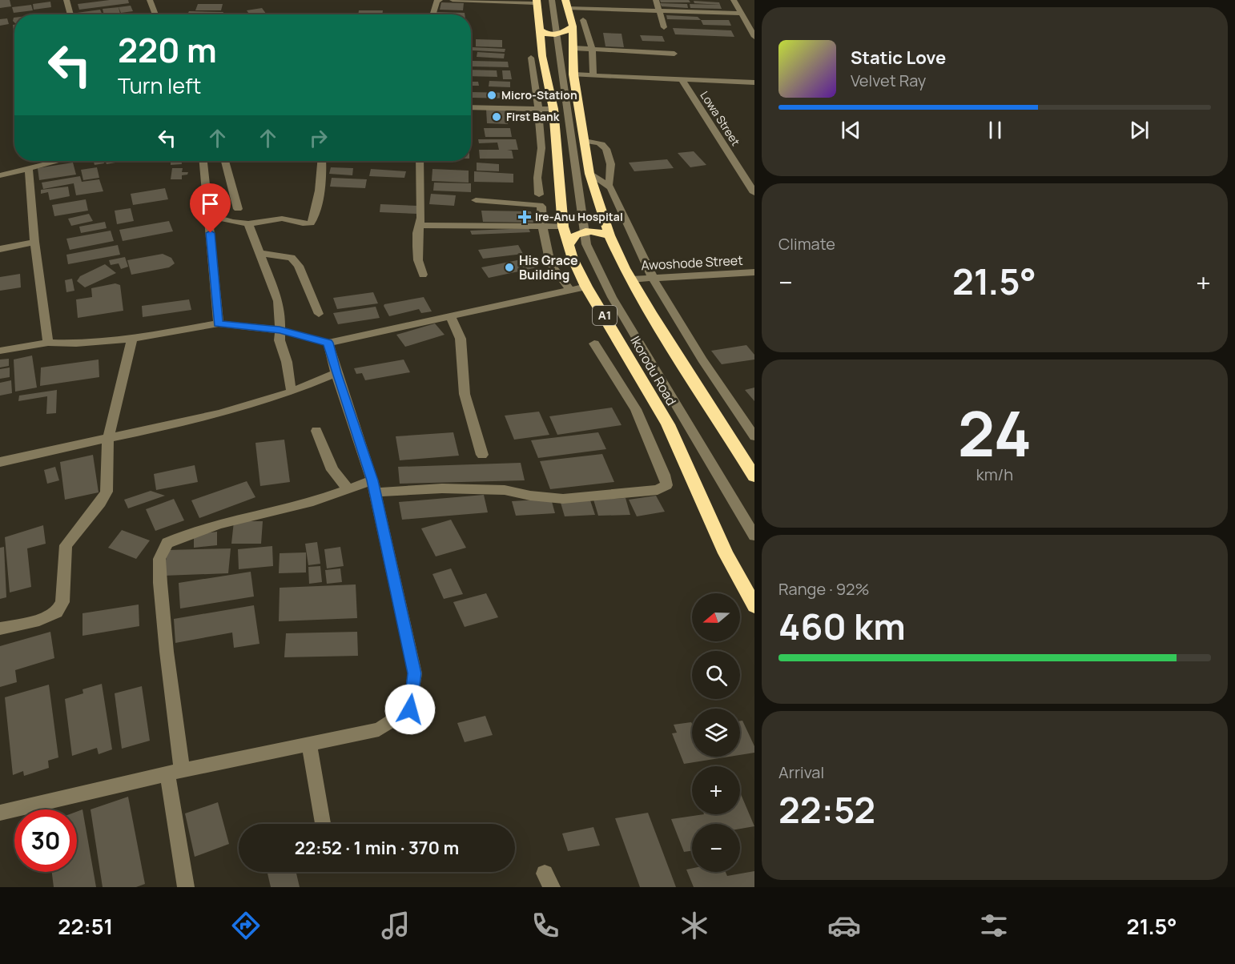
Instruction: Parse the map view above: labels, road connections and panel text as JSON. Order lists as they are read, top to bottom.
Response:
{
  "streets": {
    "highway": ["A1", "Ikorodu Road"],
    "street": ["Lowa Street", "Awoshode Street"]
  },
  "crossings": [
    ["Awoshode Street", "Ikorodu Road"]
  ],
  "places": {
    "other": ["Micro-Station", "First Bank", "His Grace Building"],
    "health": ["Ire-Anu Hospital"]
  },
  "north": "left",
  "page": {
    "turn": ["220 m", "Turn left"],
    "song": ["Static Love", "Velvet Ray"],
    "tile": [
      "Climate",
      ["24", "km/h"],
      ["Range · 92%", "460 km"],
      ["Arrival", "22:52"]
    ],
    "heat": ["−", "21.5°", "+"],
    "map_buttons": ["+", "−"],
    "limit": "30",
    "trip": "22:52 · 1 min · 370 m",
    "tabs": ["22:51", "21.5°"]
  }
}
